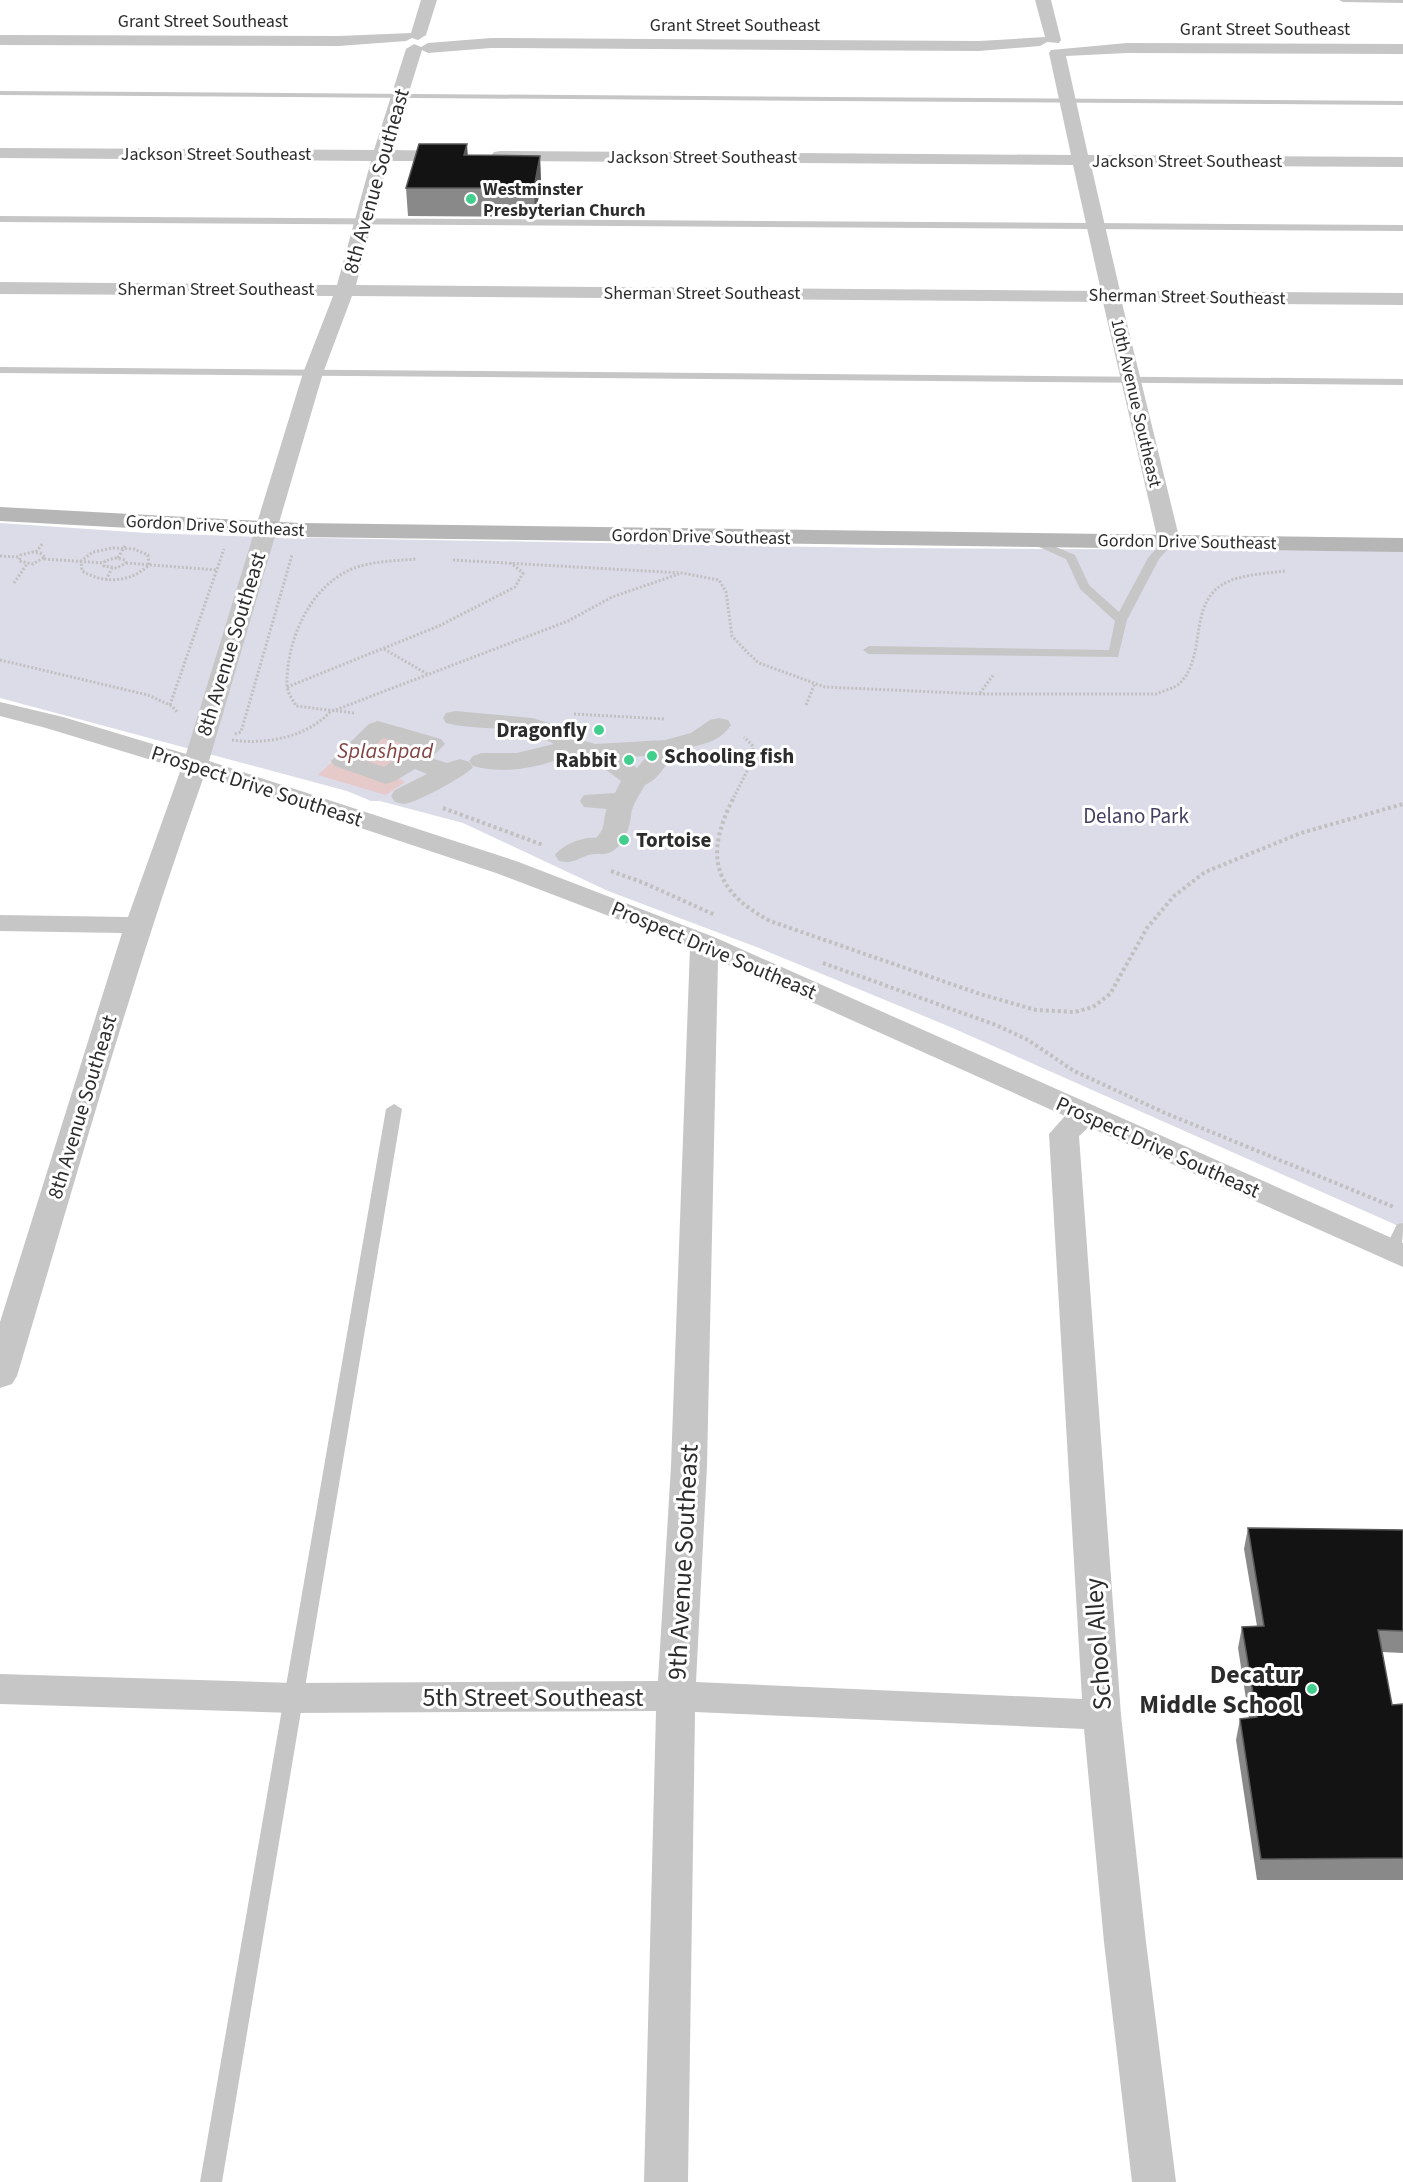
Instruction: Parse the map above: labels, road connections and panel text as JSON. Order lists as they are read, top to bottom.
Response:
{
  "streets": {
    "street": [
      "Grant Street Southeast",
      "Jackson Street Southeast",
      "8th Avenue Southeast",
      "Sherman Street Southeast",
      "10th Avenue Southeast",
      "Gordon Drive Southeast",
      "Prospect Drive Southeast",
      "9th Avenue Southeast",
      "School Alley",
      "5th Street Southeast"
    ]
  },
  "crossings": [
    ["Grant Street Southeast", "8th Avenue Southeast"],
    ["Grant Street Southeast", "10th Avenue Southeast"],
    ["Jackson Street Southeast", "8th Avenue Southeast"],
    ["Jackson Street Southeast", "10th Avenue Southeast"],
    ["8th Avenue Southeast", "Sherman Street Southeast"],
    ["8th Avenue Southeast", "Gordon Drive Southeast"],
    ["8th Avenue Southeast", "Prospect Drive Southeast"],
    ["Sherman Street Southeast", "10th Avenue Southeast"],
    ["10th Avenue Southeast", "Gordon Drive Southeast"],
    ["Prospect Drive Southeast", "9th Avenue Southeast"],
    ["Prospect Drive Southeast", "School Alley"],
    ["9th Avenue Southeast", "5th Street Southeast"],
    ["School Alley", "5th Street Southeast"]
  ],
  "water": ["Splashpad"],
  "parks": ["Delano Park"],
  "places": [
    "Westminster Presbyterian Church",
    "Dragonfly",
    "Schooling fish",
    "Rabbit",
    "Tortoise",
    "Decatur Middle School"
  ]
}
